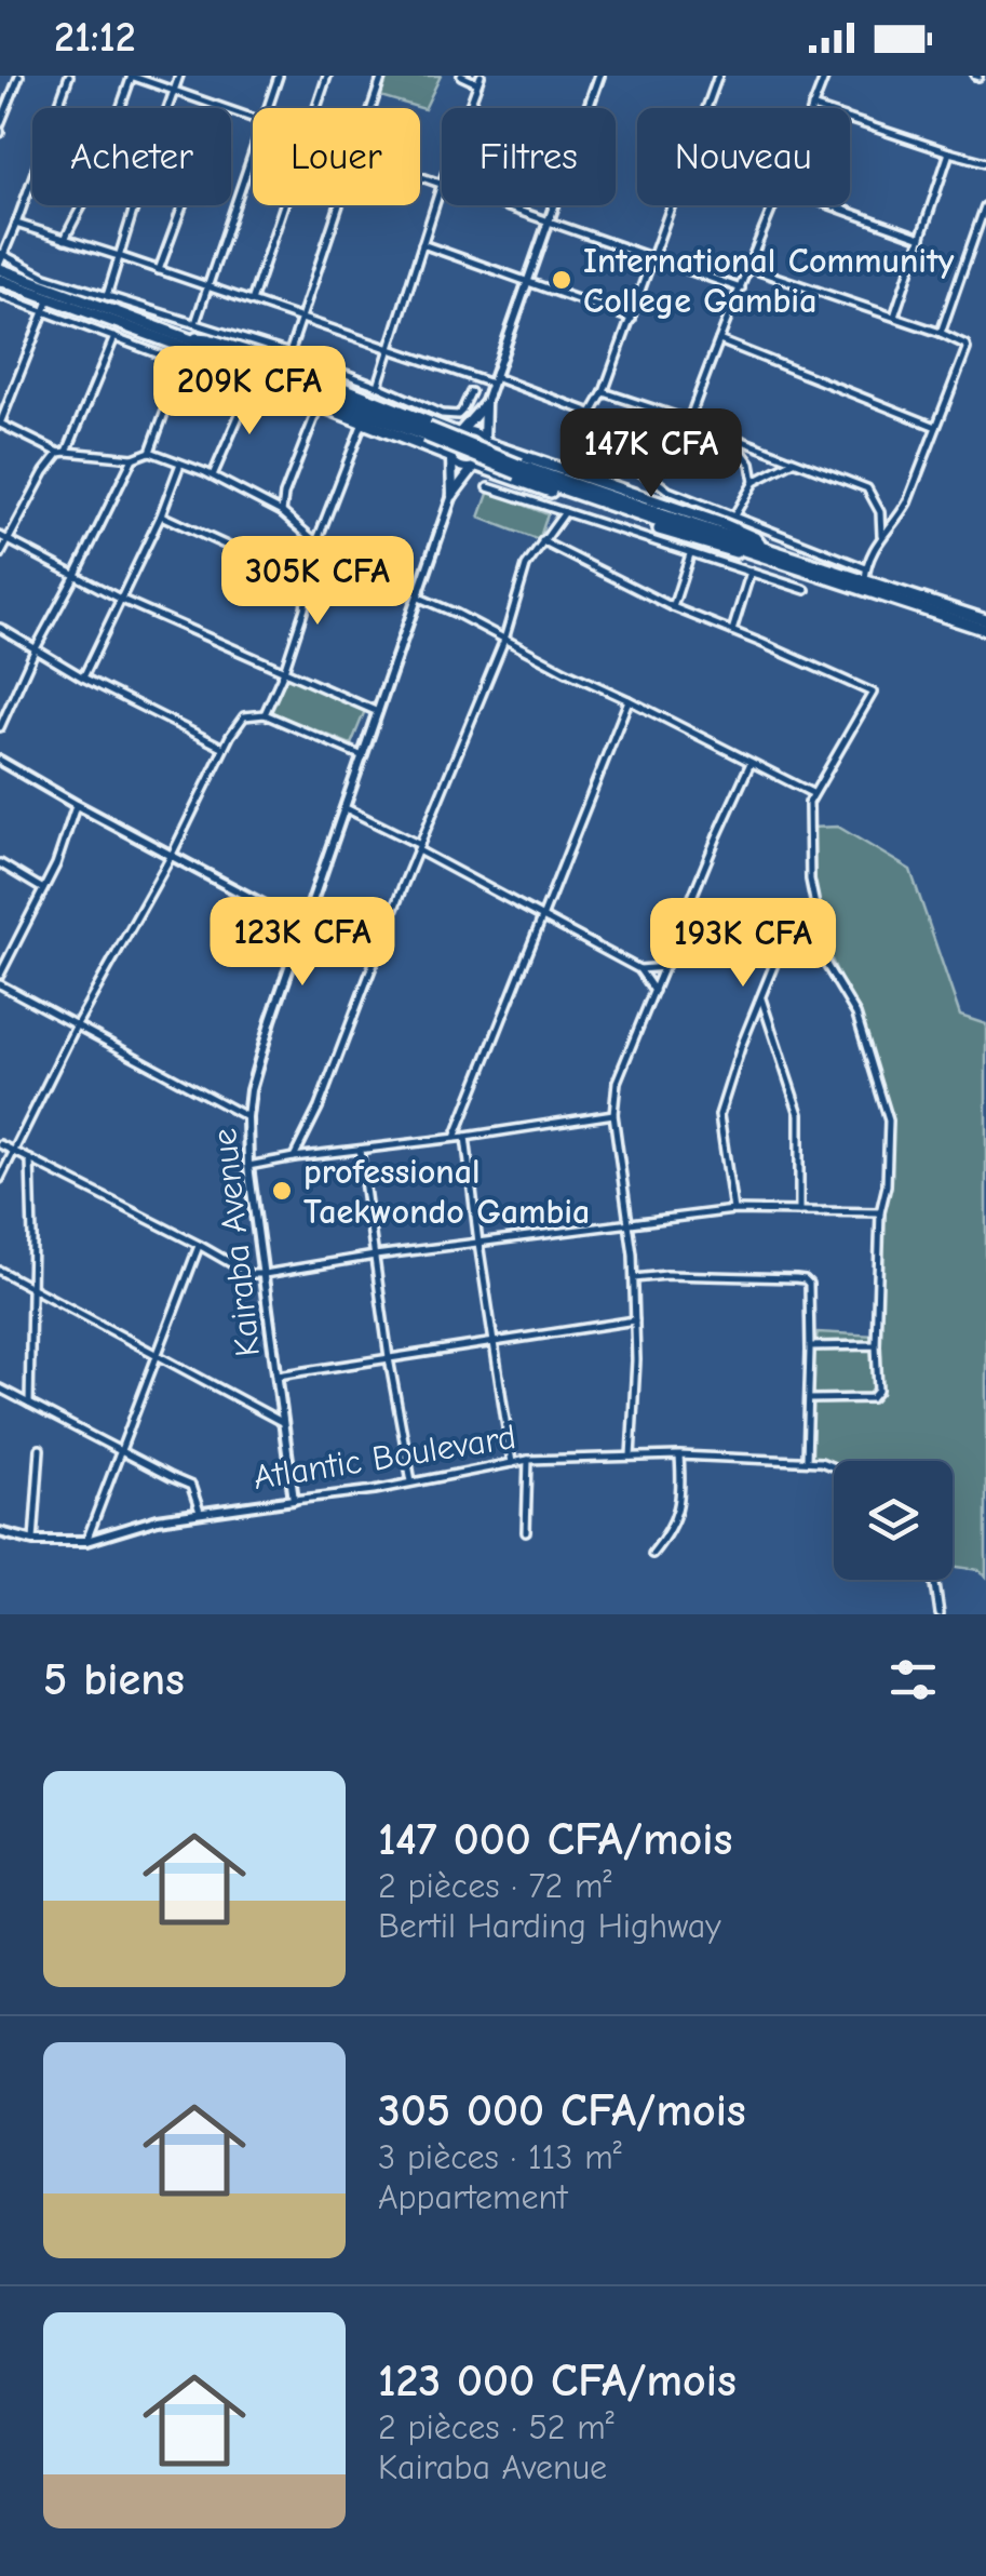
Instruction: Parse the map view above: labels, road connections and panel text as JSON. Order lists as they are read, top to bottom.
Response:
{
  "streets": {
    "street": ["Kairaba Avenue", "Atlantic Boulevard"]
  },
  "crossings": [
    ["Kairaba Avenue", "Atlantic Boulevard"]
  ],
  "places": ["International Community College Gambia", "professional Taekwondo Gambia"],
  "page": {
    "status": "21:12",
    "chip": [
      "Acheter",
      "Louer",
      "Filtres",
      "Nouveau"
    ],
    "price": [
      "209K CFA",
      "147K CFA",
      "305K CFA",
      "123K CFA",
      "193K CFA"
    ],
    "heading": "5 biens",
    "list": [
      {
        "name": "147 000 CFA/mois",
        "note": "2 pièces · 72 m² · Bertil Harding Highway"
      },
      {
        "name": "305 000 CFA/mois",
        "note": "3 pièces · 113 m² · Appartement"
      },
      {
        "name": "123 000 CFA/mois",
        "note": "2 pièces · 52 m² · Kairaba Avenue"
      }
    ]
  }
}
